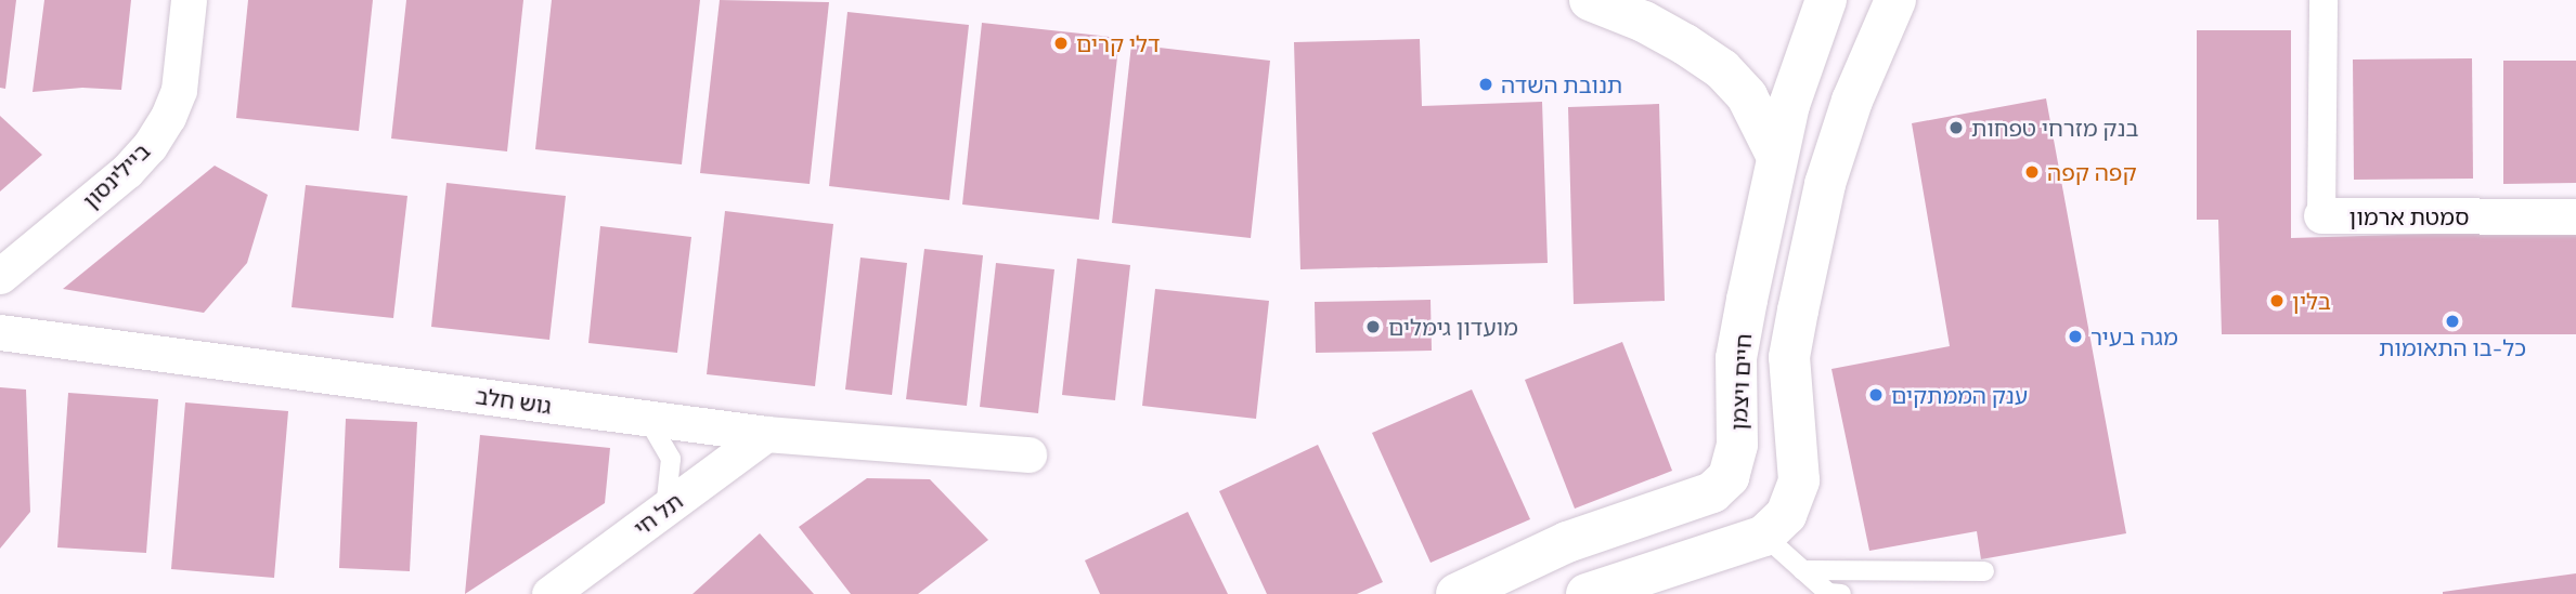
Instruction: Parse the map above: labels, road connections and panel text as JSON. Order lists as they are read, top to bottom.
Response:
{
  "streets": {
    "street": [
      "ביילינסון",
      "סמטת ארמון",
      "חיים ויצמן",
      "גוש חלב",
      "תל חי"
    ]
  },
  "crossings": [
    ["גוש חלב", "תל חי"]
  ],
  "places": [
    "דלי קרים",
    "תנובת השדה",
    "בנק מזרחי טפחות",
    "קפה קפה",
    "בלין",
    "כל-בו התאומות",
    "מועדון גימלים",
    "מגה בעיר",
    "ענק הממתקים"
  ]
}
